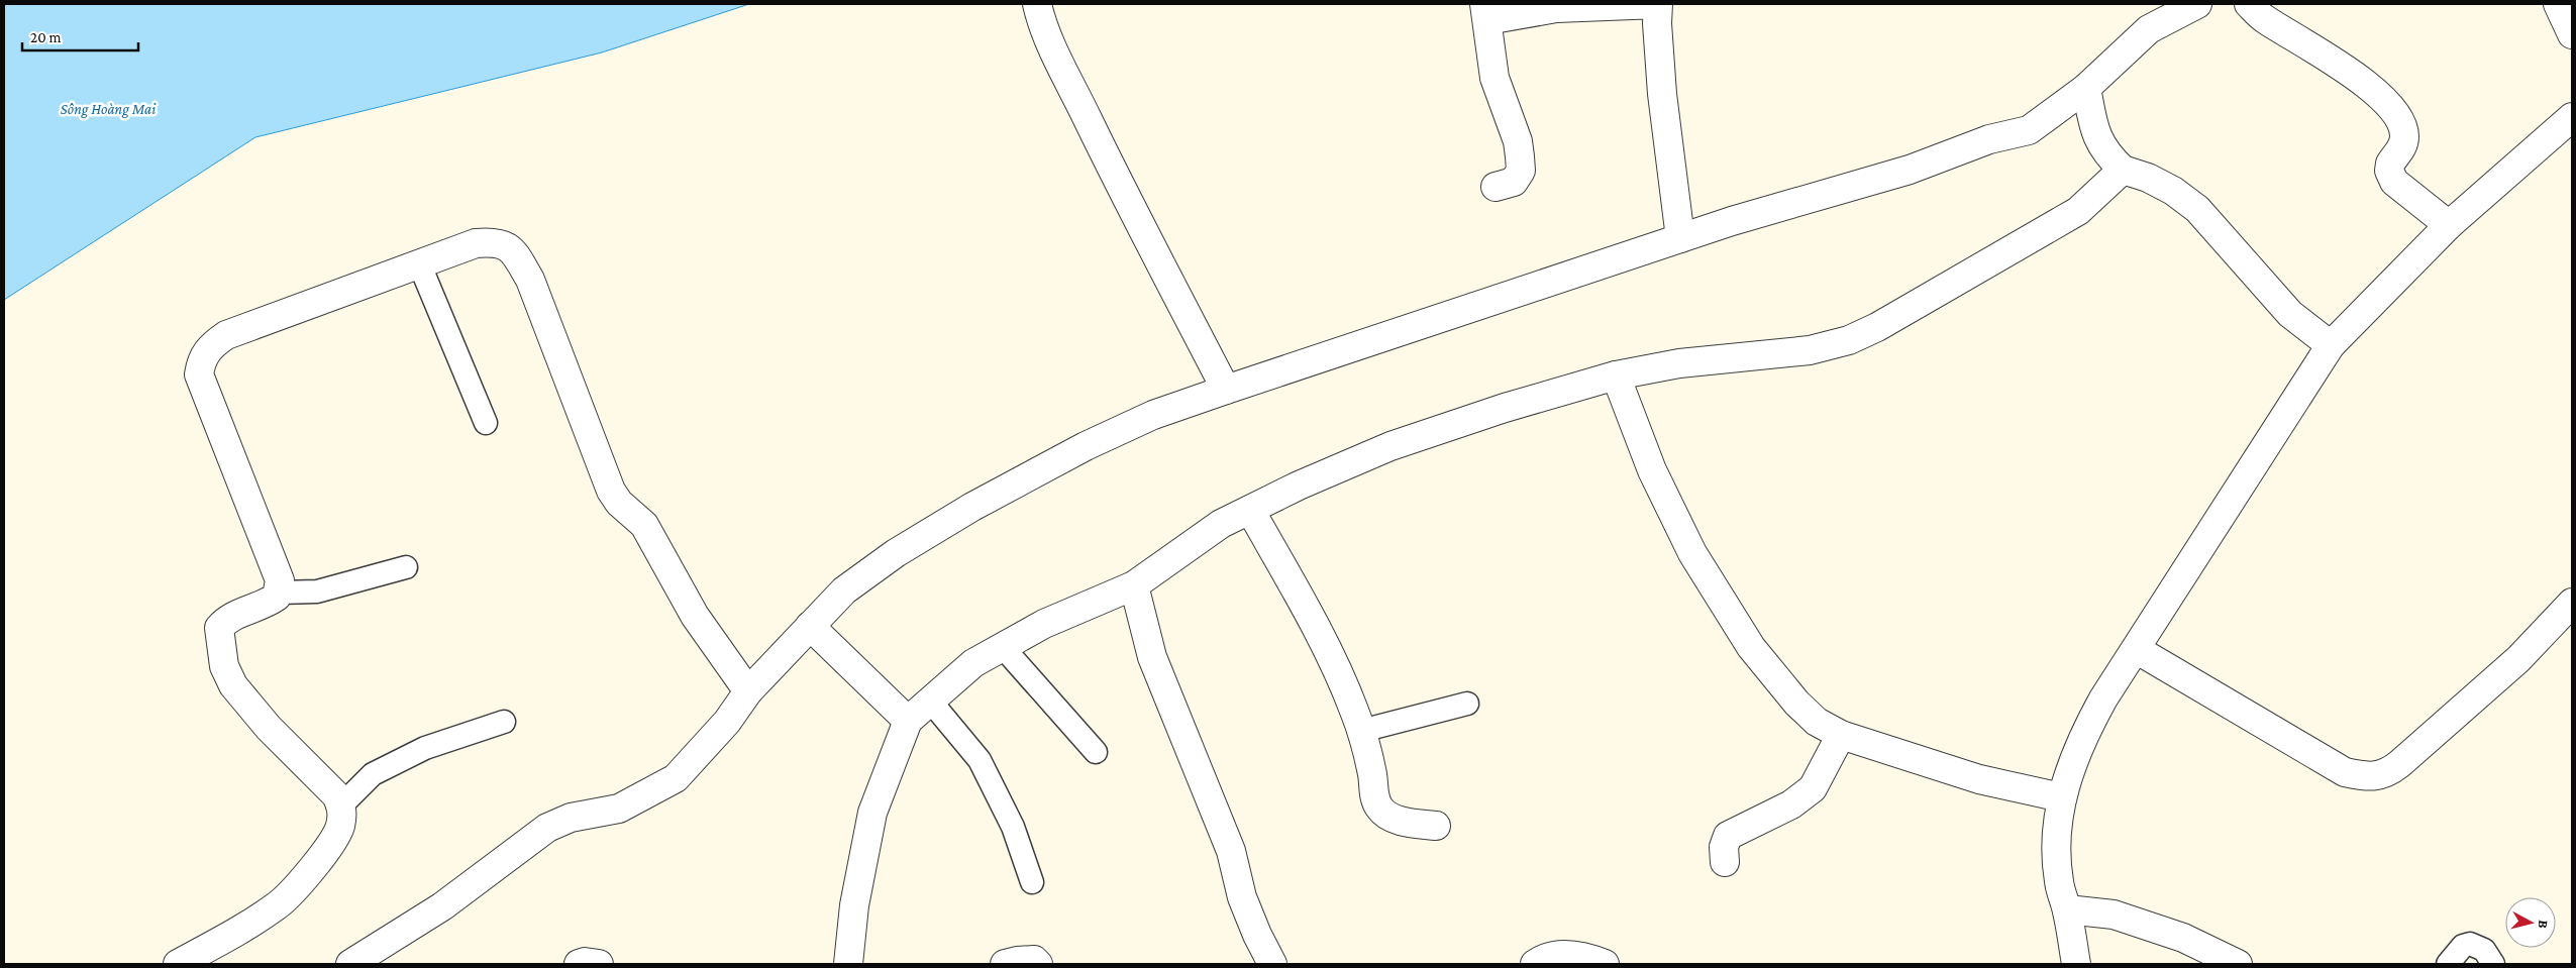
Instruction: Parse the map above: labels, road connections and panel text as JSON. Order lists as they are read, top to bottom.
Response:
{
  "water": ["Sông Hoàng Mai"],
  "scale_bar": "20 m",
  "north": "right"
}
